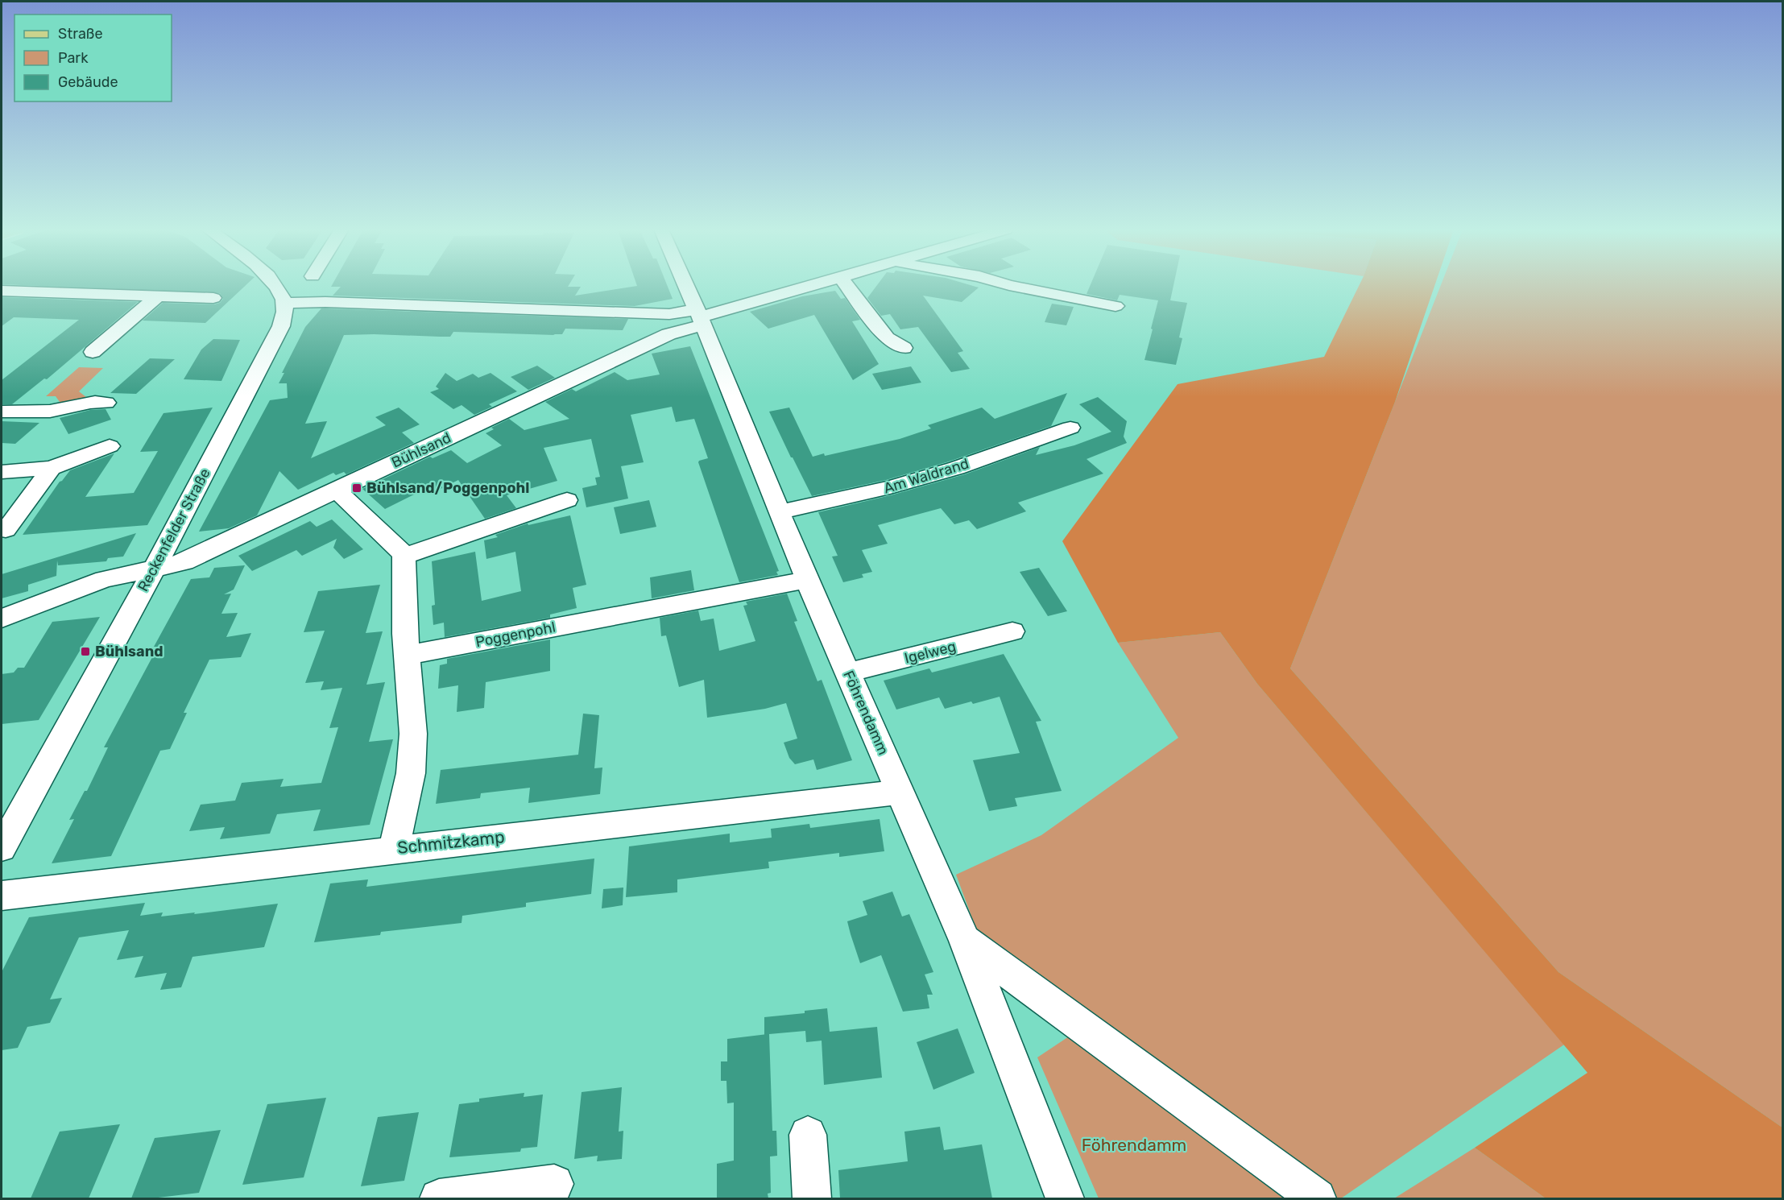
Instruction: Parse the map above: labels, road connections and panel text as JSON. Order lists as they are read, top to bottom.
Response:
{
  "streets": {
    "street": [
      "Bühlsand",
      "Am Waldrand",
      "Reckenfelder Straße",
      "Poggenpohl",
      "Igelweg",
      "Föhrendamm",
      "Schmitzkamp"
    ]
  },
  "crossings": [
    ["Bühlsand", "Reckenfelder Straße"],
    ["Bühlsand", "Föhrendamm"],
    ["Am Waldrand", "Föhrendamm"],
    ["Poggenpohl", "Föhrendamm"],
    ["Igelweg", "Föhrendamm"],
    ["Föhrendamm", "Schmitzkamp"]
  ],
  "parks": ["Föhrendamm"],
  "places": {
    "transit": ["Bühlsand/Poggenpohl", "Bühlsand"]
  },
  "legend": ["Straße", "Park", "Gebäude"]
}
